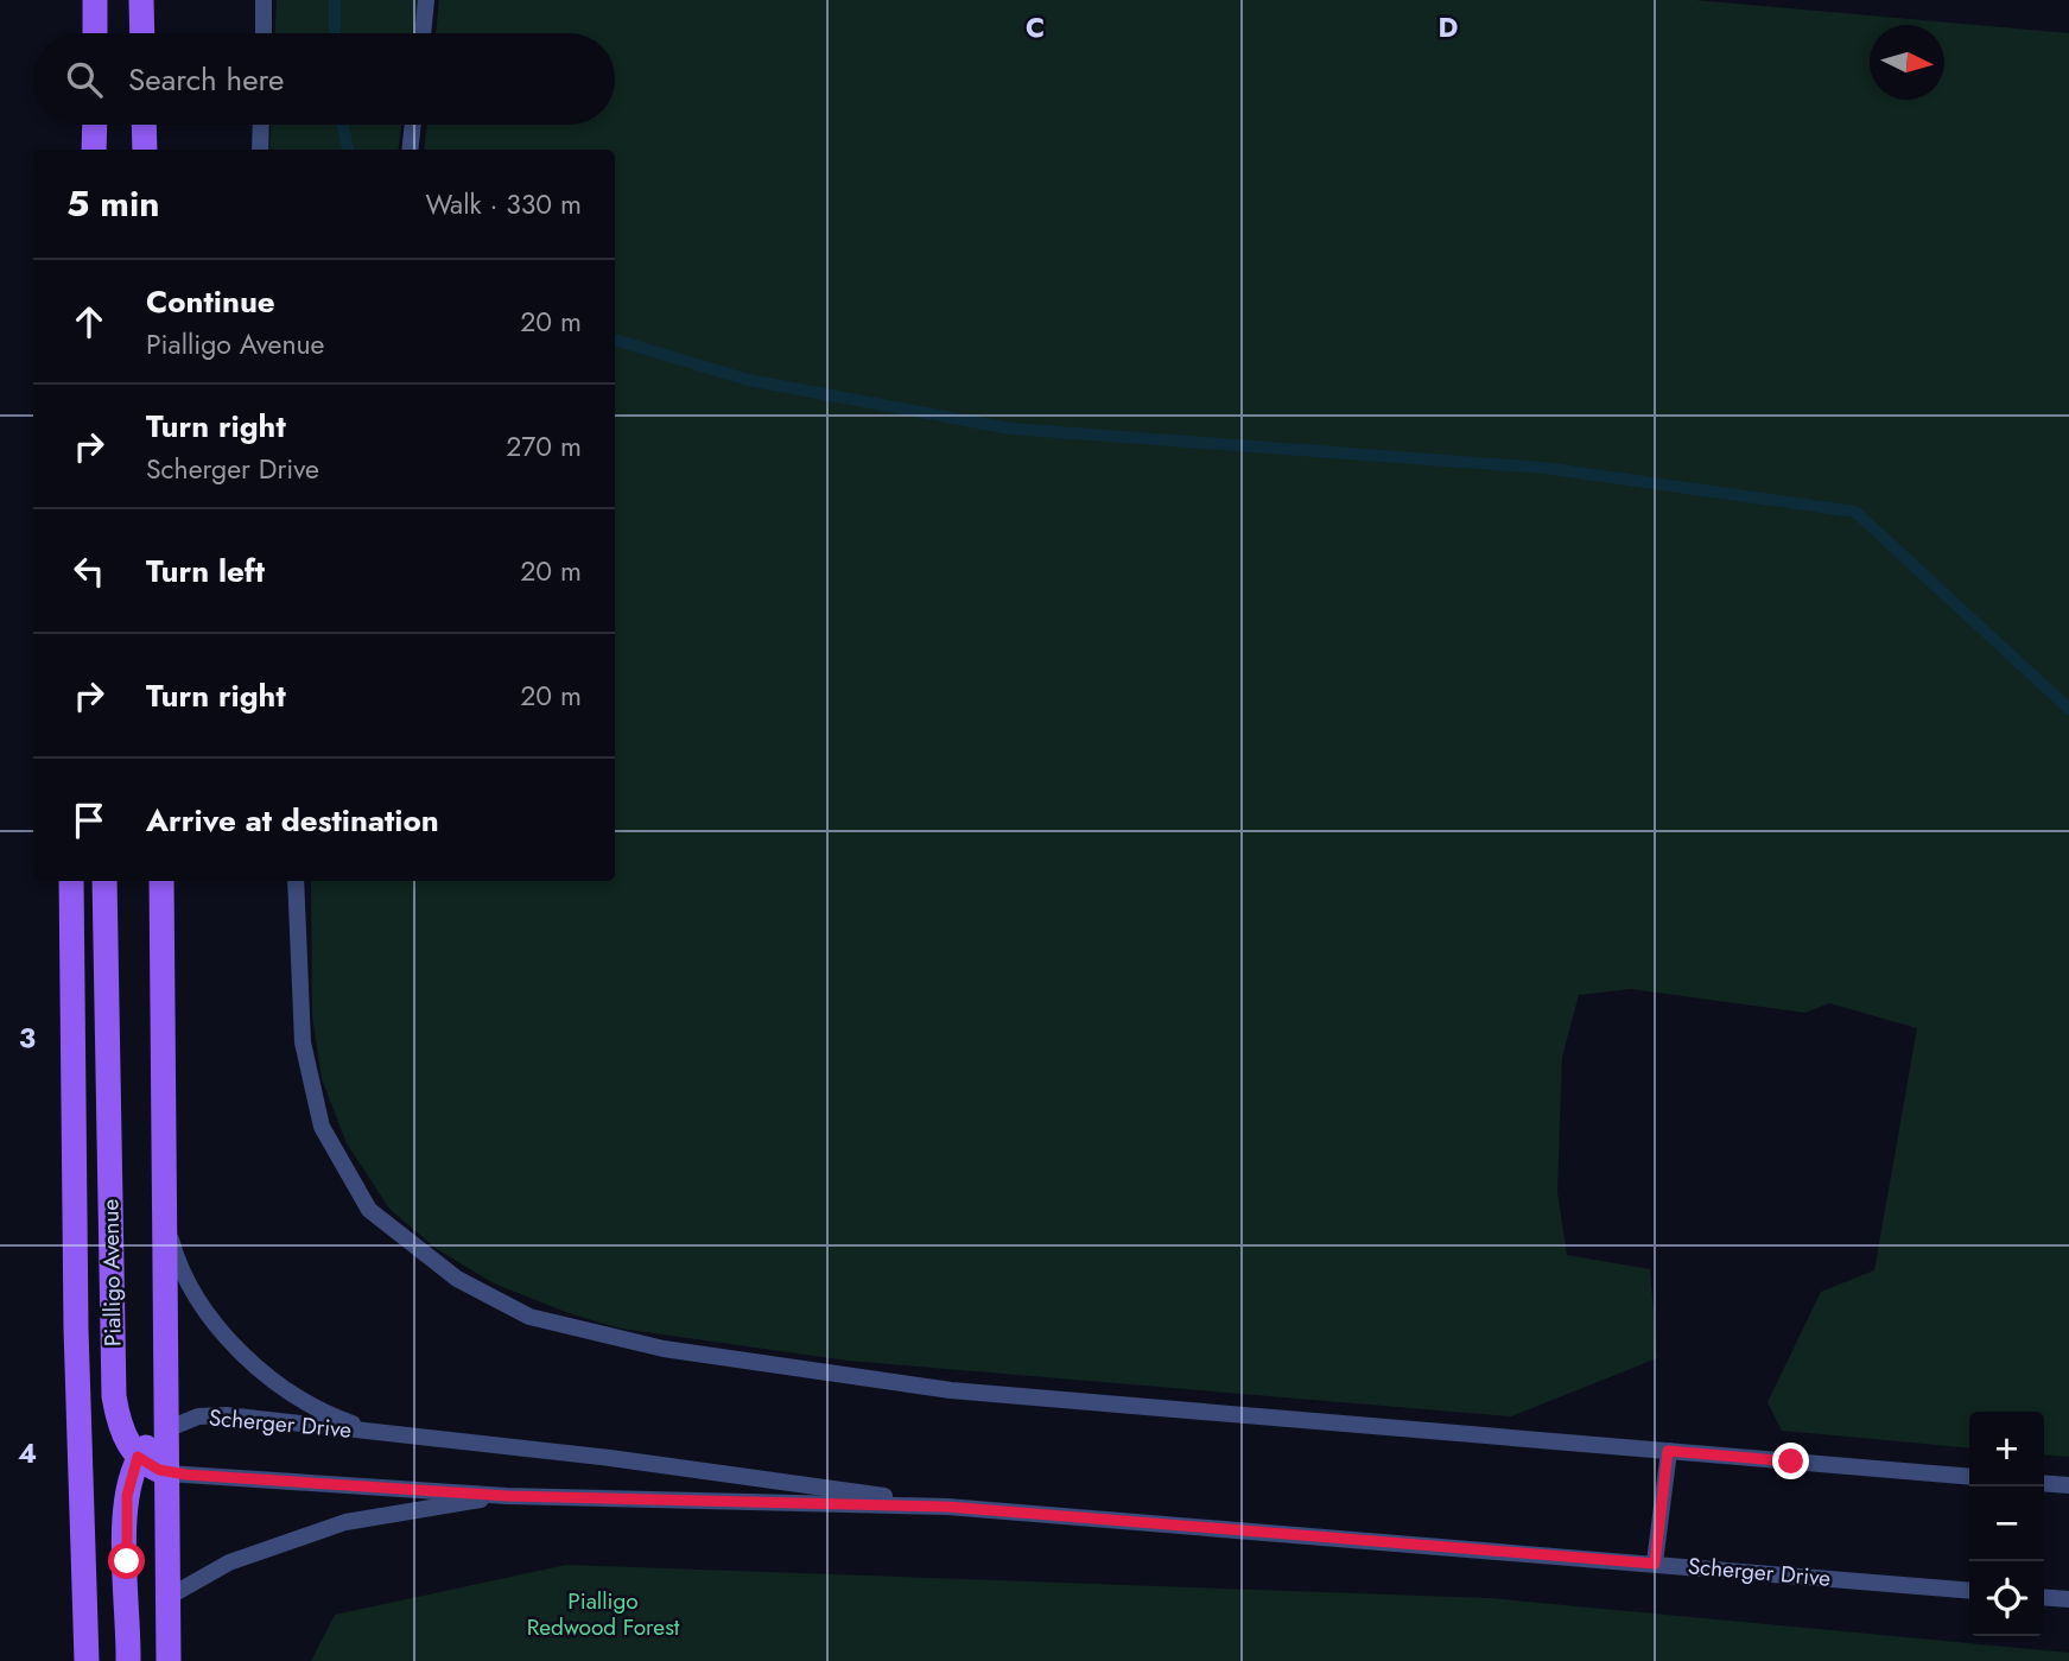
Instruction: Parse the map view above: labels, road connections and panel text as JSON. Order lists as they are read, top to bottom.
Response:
{
  "streets": {
    "main road": ["Pialligo Avenue", "Scherger Drive"]
  },
  "crossings": [
    ["Pialligo Avenue", "Scherger Drive"]
  ],
  "parks": ["Pialligo Redwood Forest"],
  "north": "right",
  "page": {
    "search": "Search here",
    "heading": ["5 min", "Walk · 330 m"],
    "list": [
      ["Continue", "Pialligo Avenue", "20 m"],
      ["Turn right", "Scherger Drive", "270 m"],
      ["Turn left", "20 m"],
      ["Turn right", "20 m"],
      "Arrive at destination"
    ],
    "map_buttons": ["+", "−"]
  },
  "grid": {
    "columns": ["C", "D"],
    "rows": ["3", "4"]
  }
}
